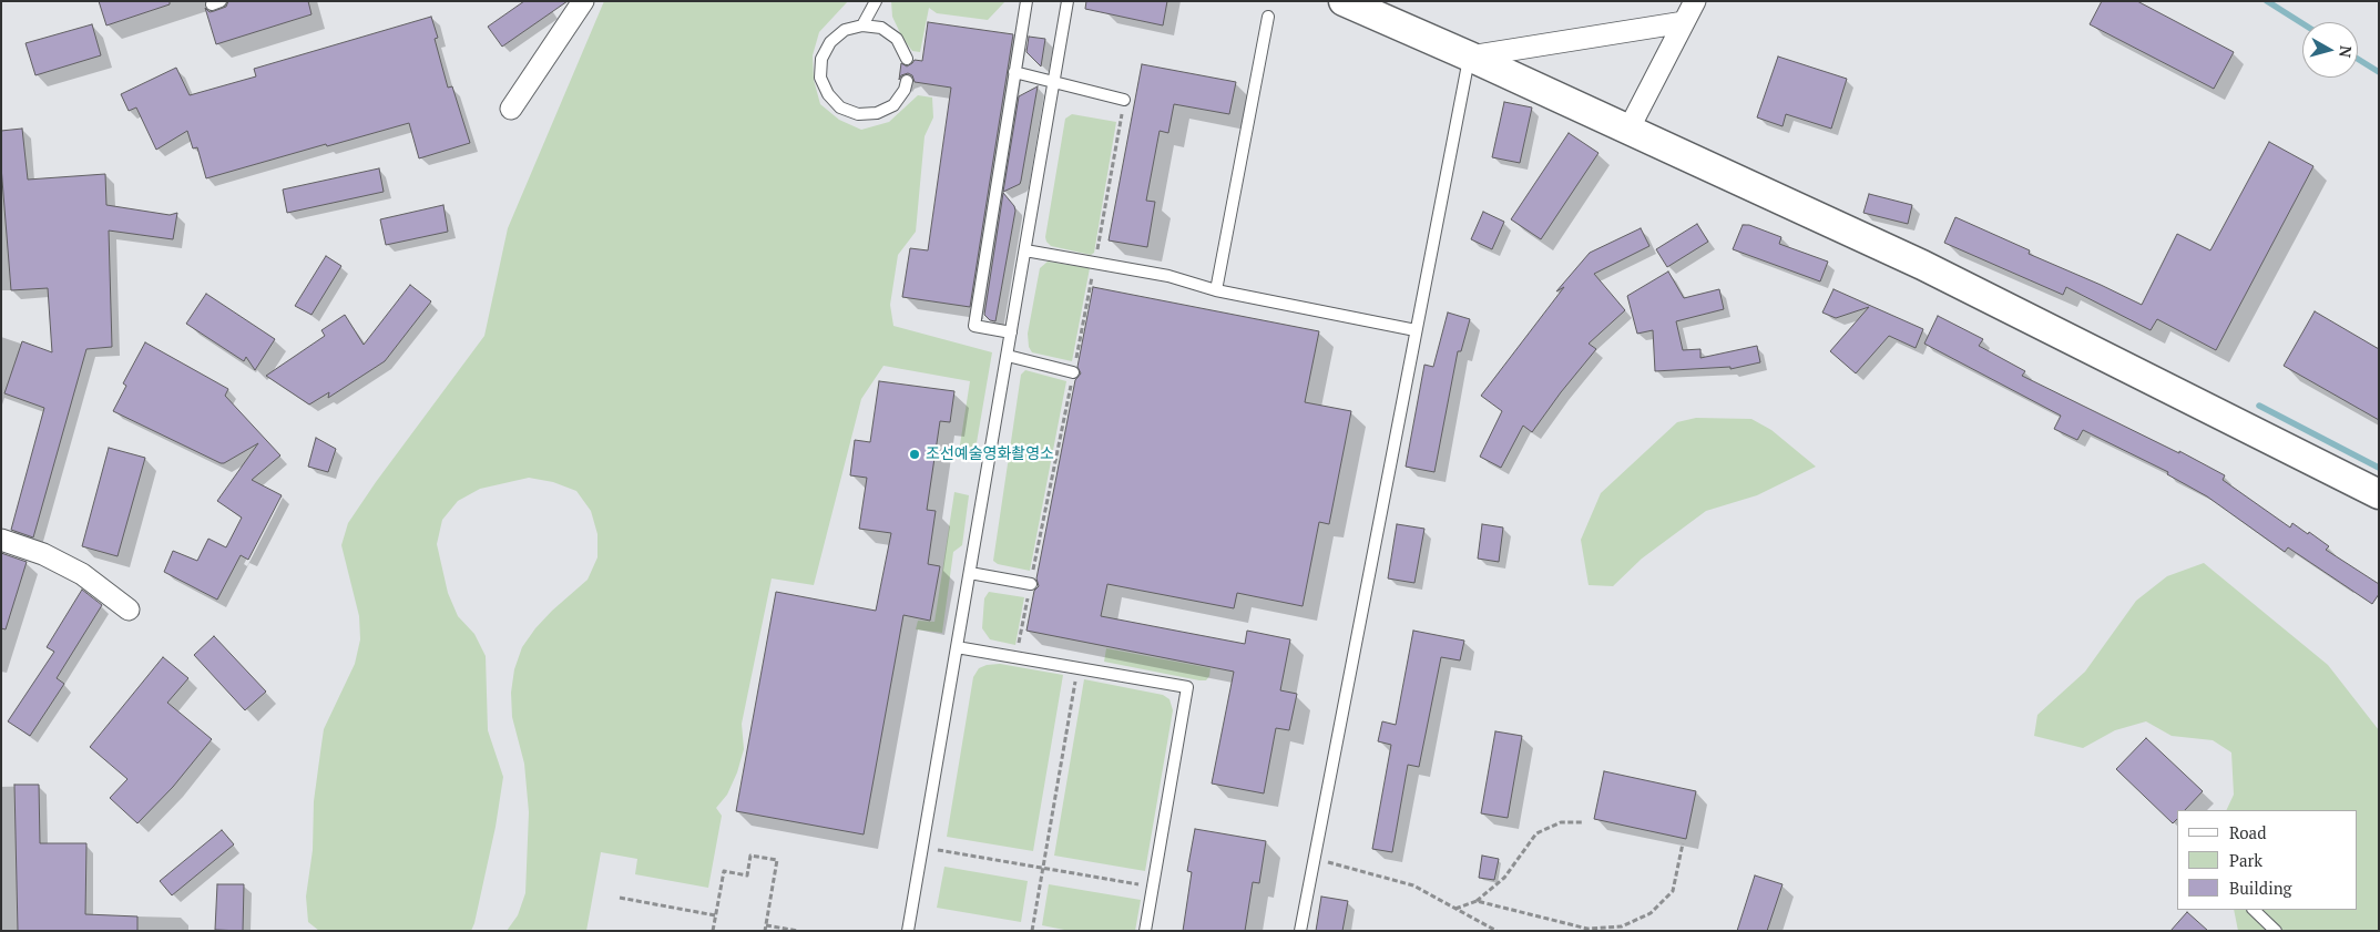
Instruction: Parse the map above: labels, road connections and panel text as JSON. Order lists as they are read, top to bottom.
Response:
{
  "places": ["조선예술영화촬영소"],
  "legend": ["Road", "Park", "Building"],
  "north": "right"
}
